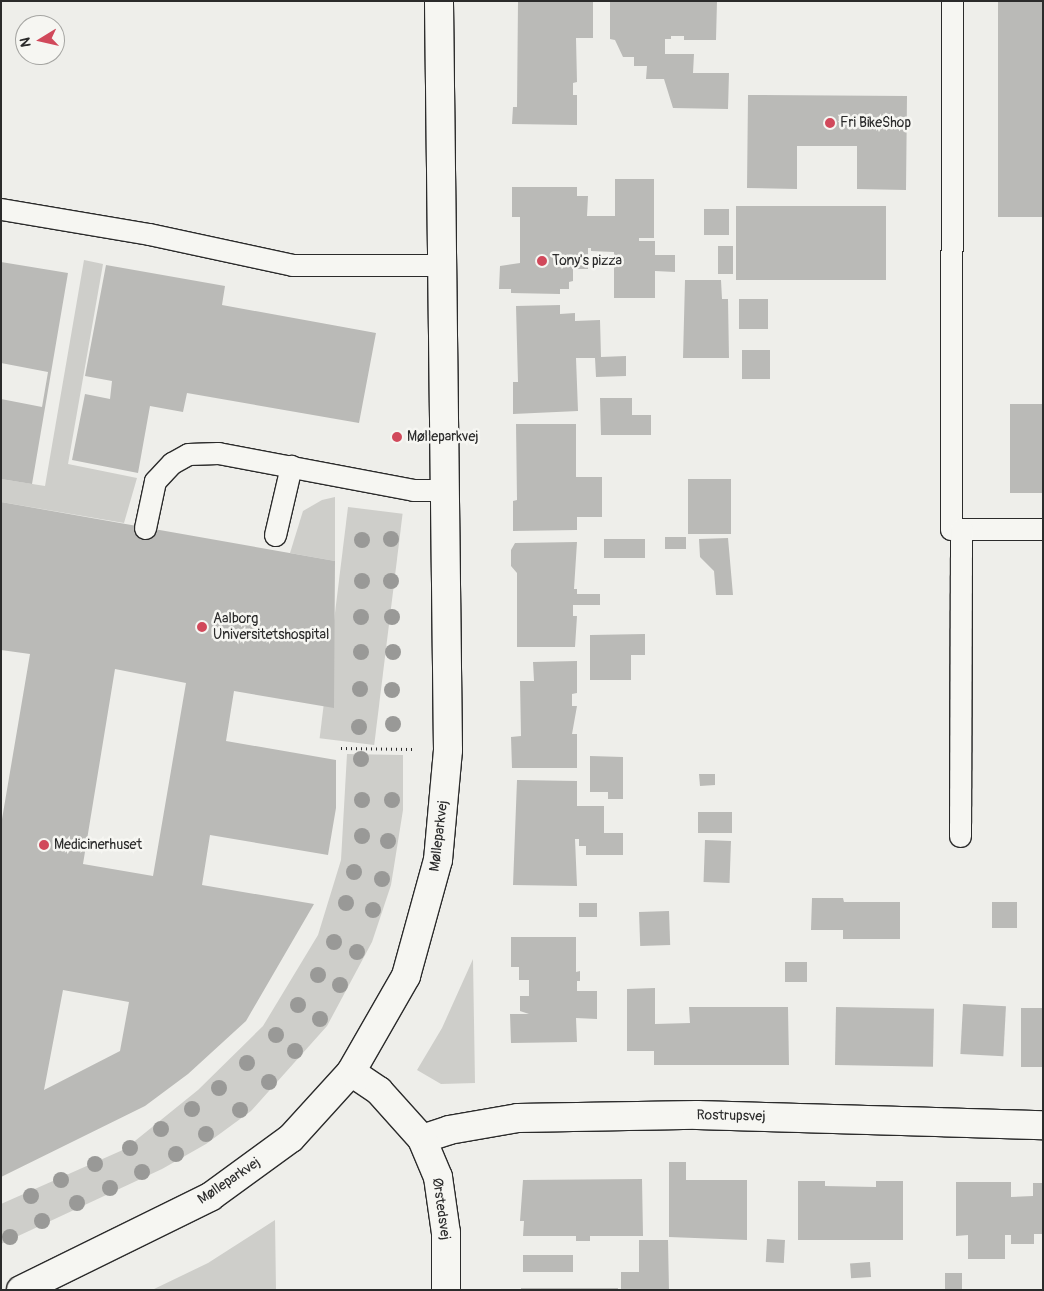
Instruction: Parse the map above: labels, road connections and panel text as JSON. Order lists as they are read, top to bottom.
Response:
{
  "streets": {
    "street": ["Mølleparkvej", "Rostrupsvej", "Ørstedsvej"]
  },
  "crossings": [
    ["Mølleparkvej", "Ørstedsvej"],
    ["Rostrupsvej", "Ørstedsvej"]
  ],
  "places": [
    "Fri BikeShop",
    "Tony's pizza",
    "Mølleparkvej",
    "Aalborg Universitetshospital",
    "Medicinerhuset"
  ],
  "north": "left"
}
